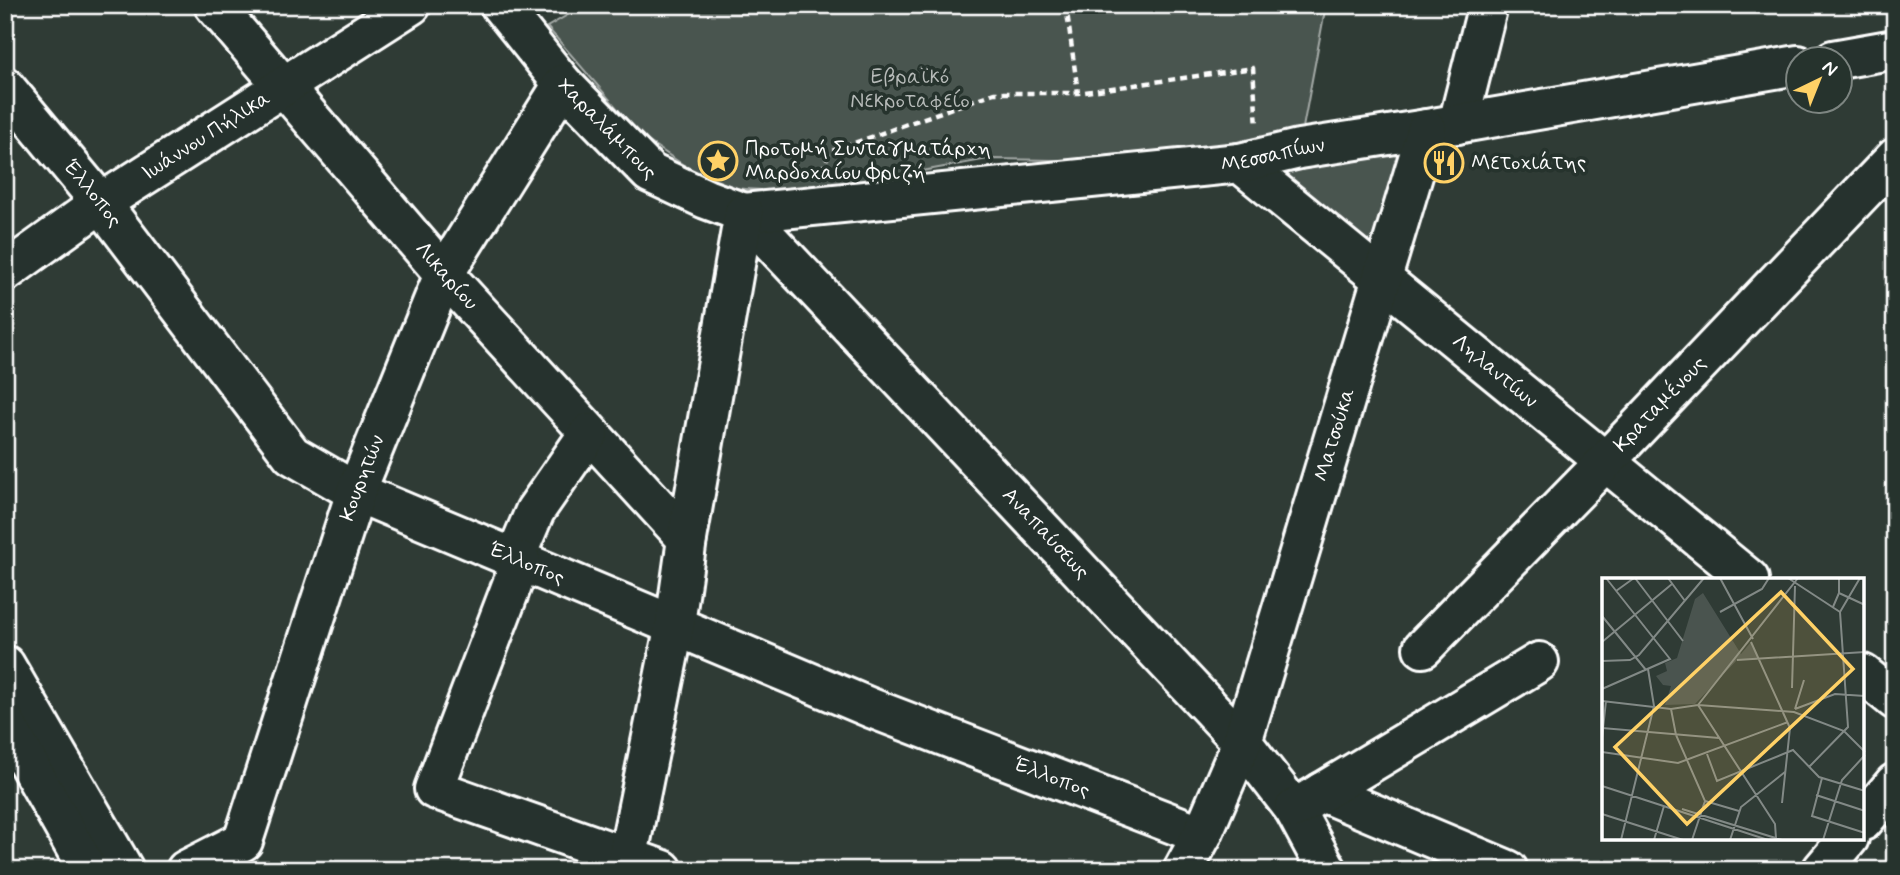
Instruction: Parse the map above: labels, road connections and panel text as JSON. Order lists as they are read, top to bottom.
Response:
{
  "streets": {
    "street": [
      "Χαραλάμπους",
      "Ιωάννου Πήλικα",
      "Μεσσαπίων",
      "Έλλοπος",
      "Λικαρίου",
      "Ληλαντίων",
      "Κραταμένους",
      "Ματσούκα",
      "Κουρητών",
      "Αναπαύσεως"
    ]
  },
  "crossings": [
    ["Χαραλάμπους", "Μεσσαπίων"],
    ["Χαραλάμπους", "Κουρητών"],
    ["Χαραλάμπους", "Αναπαύσεως"],
    ["Ιωάννου Πήλικα", "Έλλοπος"],
    ["Ιωάννου Πήλικα", "Λικαρίου"],
    ["Μεσσαπίων", "Ληλαντίων"],
    ["Μεσσαπίων", "Ματσούκα"],
    ["Μεσσαπίων", "Αναπαύσεως"],
    ["Έλλοπος", "Κουρητών"],
    ["Λικαρίου", "Κουρητών"],
    ["Ληλαντίων", "Κραταμένους"],
    ["Ληλαντίων", "Ματσούκα"],
    ["Ματσούκα", "Αναπαύσεως"]
  ],
  "parks": ["Εβραϊκό Νεκροταφείο"],
  "places": {
    "place": ["Προτομή Συνταγματάρχη Μαρδοχαίου Φριζή"],
    "restaurant": ["Μετοχιάτης"]
  },
  "north": "top right"
}
